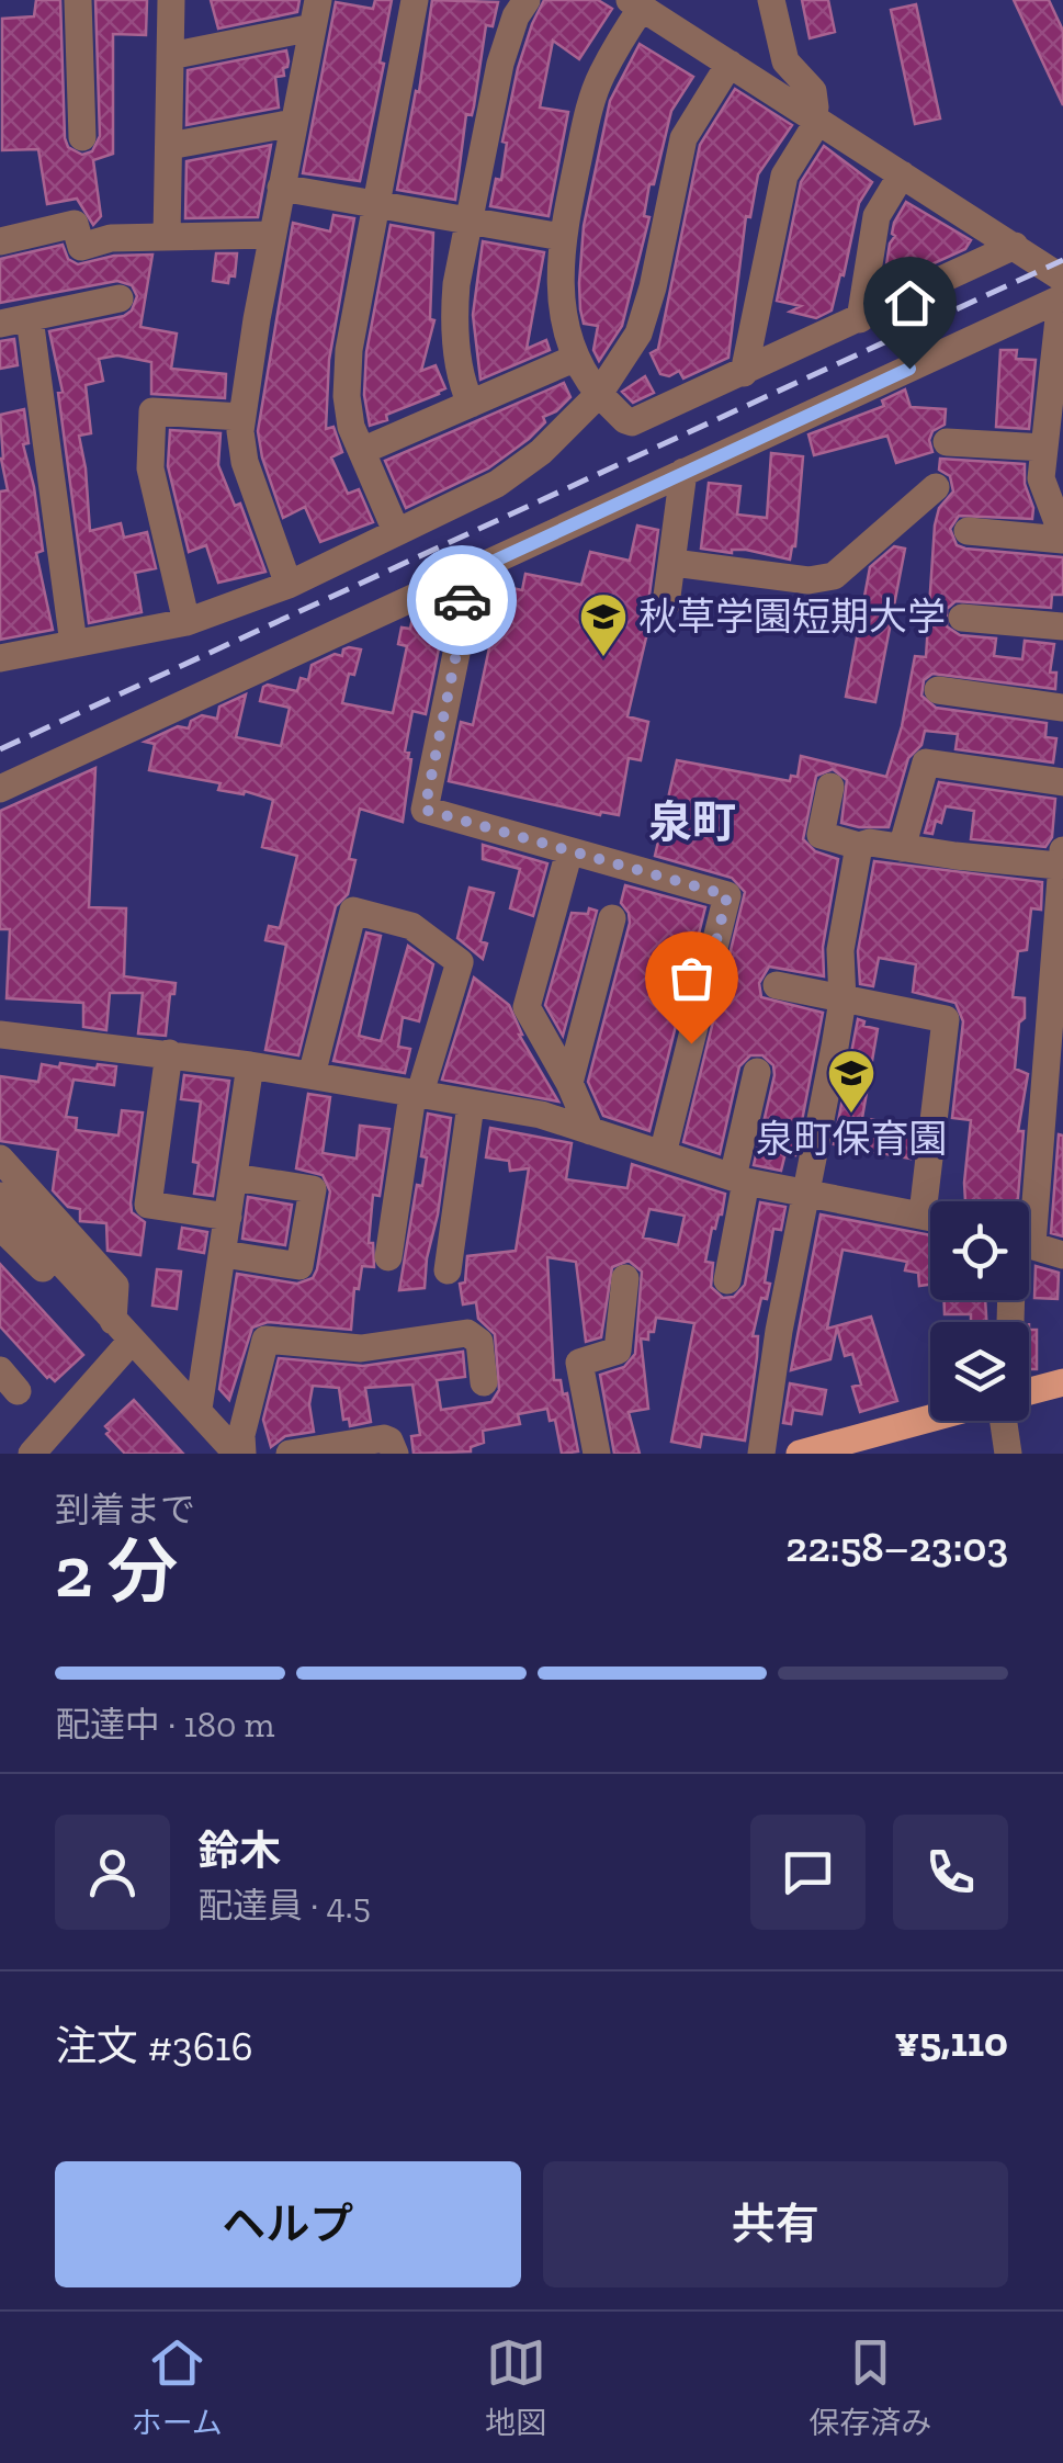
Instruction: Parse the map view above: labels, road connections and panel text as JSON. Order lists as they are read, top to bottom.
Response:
{
  "districts": ["泉町"],
  "places": {
    "school or university": ["秋草学園短期大学", "泉町保育園"]
  },
  "page": {
    "heading": ["2 分", "到着まで", "22:58–23:03"],
    "panel": [
      "鈴木",
      "配達員 · 4.5",
      "注文 #3616",
      "¥5,110"
    ],
    "bar": "配達中 · 180 m",
    "buttons": ["ヘルプ", "共有"],
    "tabs": ["ホーム", "地図", "保存済み"]
  }
}
